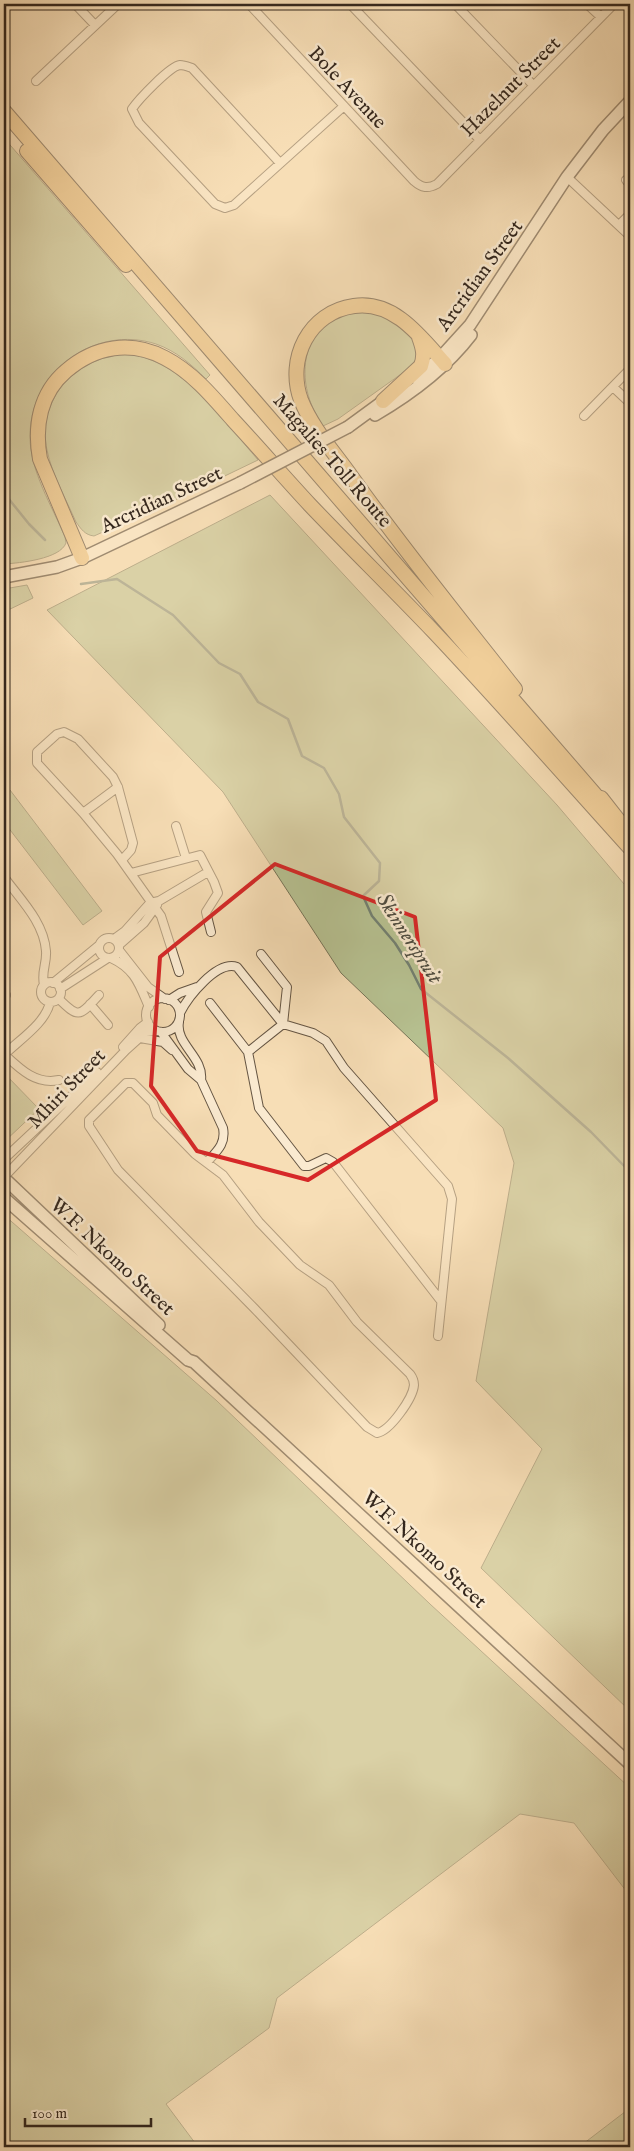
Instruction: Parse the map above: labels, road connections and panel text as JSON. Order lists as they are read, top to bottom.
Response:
{
  "streets": {
    "highway": ["Magalies Toll Route"],
    "main road": ["Arcridian Street", "W.F. Nkomo Street"],
    "street": ["Hazelnut Street", "Bole Avenue", "Mhiri Street"]
  },
  "crossings": [
    ["Hazelnut Street", "Bole Avenue"],
    ["Mhiri Street", "W.F. Nkomo Street"]
  ],
  "water": ["Skinnerspruit"],
  "scale_bar": "100 m"
}
